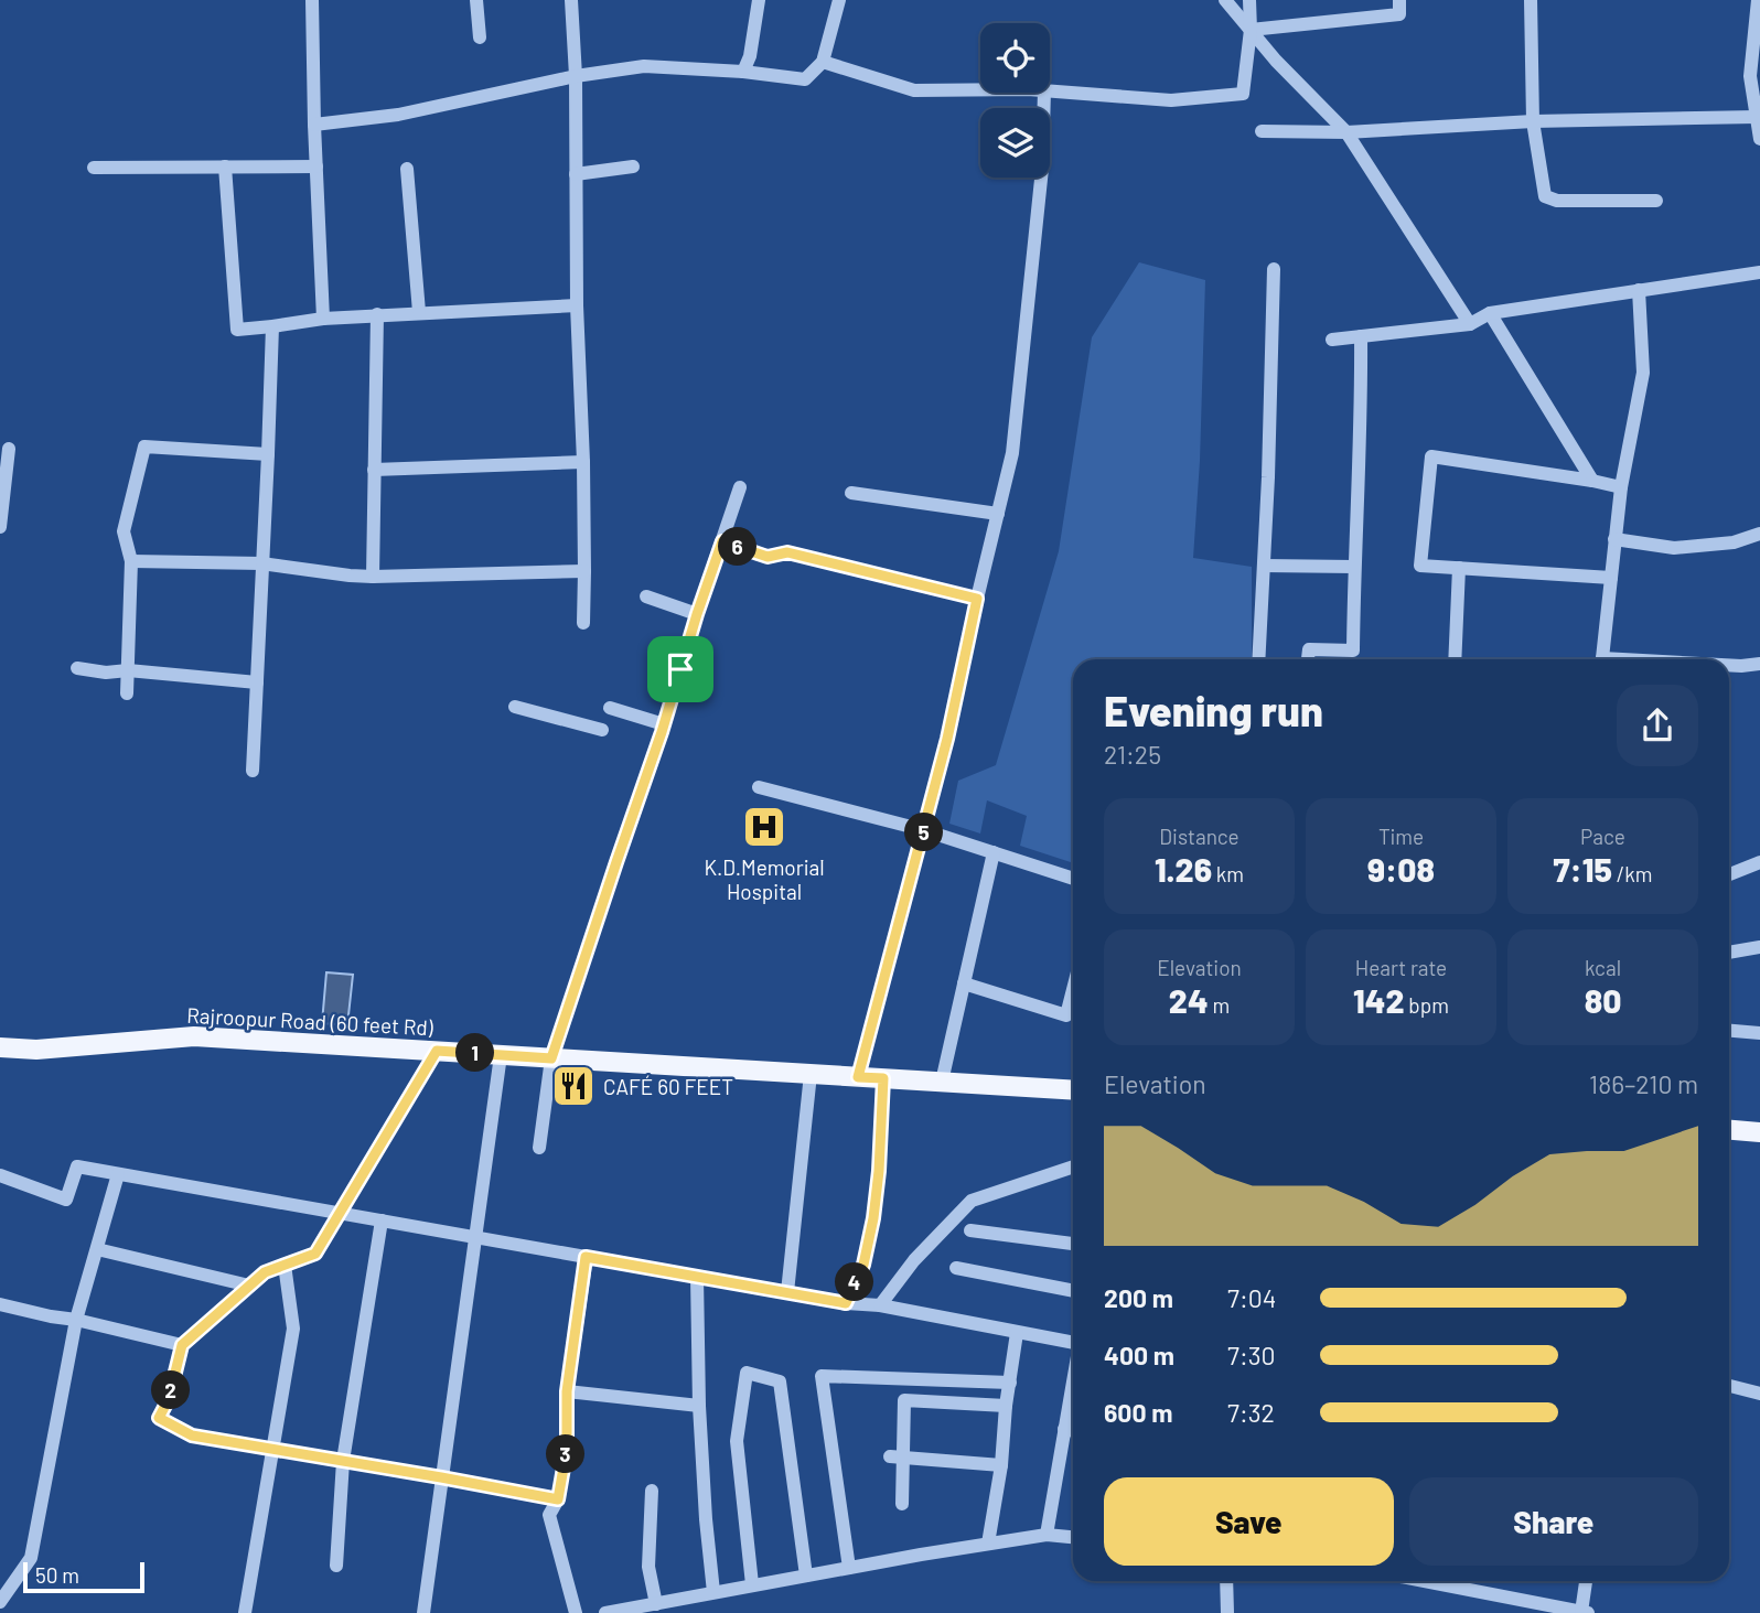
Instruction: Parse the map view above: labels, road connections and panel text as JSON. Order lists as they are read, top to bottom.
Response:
{
  "streets": {
    "main road": ["Rajroopur Road (60 feet Rd)"]
  },
  "places": {
    "hospital": ["K.D.Memorial Hospital"],
    "restaurant": ["CAFÉ 60 FEET"]
  },
  "scale_bar": "50 m",
  "page": {
    "pins": [
      "6",
      "5",
      "1",
      "4",
      "2",
      "3"
    ],
    "heading": ["Evening run", "21:25"],
    "stats": [
      ["Distance", "1.26 km"],
      ["Time", "9:08"],
      ["Pace", "7:15 /km"],
      ["Elevation", "24 m"],
      ["Heart rate", "142 bpm"],
      ["kcal", "80"]
    ],
    "chart": ["Elevation", "186–210 m"],
    "list": [
      {
        "name": "200 m",
        "note": "7:04"
      },
      {
        "name": "400 m",
        "note": "7:30"
      },
      {
        "name": "600 m",
        "note": "7:32"
      }
    ],
    "buttons": ["Save", "Share"],
    "scale": "50 m"
  }
}
